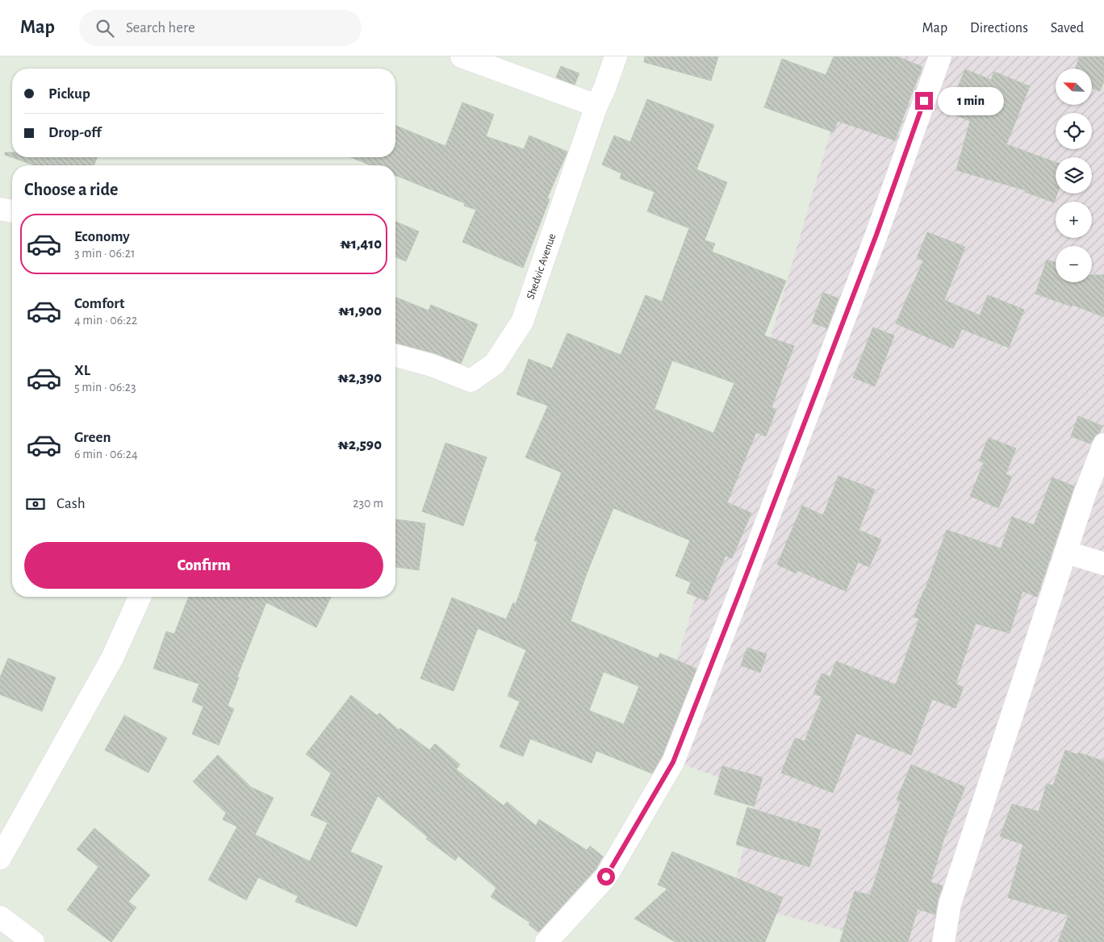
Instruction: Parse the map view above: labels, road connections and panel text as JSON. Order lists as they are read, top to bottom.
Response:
{
  "streets": {
    "street": ["Shedvic Avenue"]
  },
  "north": "top left",
  "page": {
    "header": "Map",
    "search": "Search here",
    "nav": ["Map", "Directions", "Saved"],
    "map_buttons": ["+", "−"],
    "banner": ["Pickup", "Drop-off"],
    "bubble": "1 min",
    "heading": "Choose a ride",
    "list": [
      {
        "name": "Economy",
        "note": "3 min · 06:21",
        "value": "₦1,410"
      },
      {
        "name": "Comfort",
        "note": "4 min · 06:22",
        "value": "₦1,900"
      },
      {
        "name": "XL",
        "note": "5 min · 06:23",
        "value": "₦2,390"
      },
      {
        "name": "Green",
        "note": "6 min · 06:24",
        "value": "₦2,590"
      }
    ],
    "pay": ["Cash", "230 m"],
    "buttons": "Confirm"
  }
}
